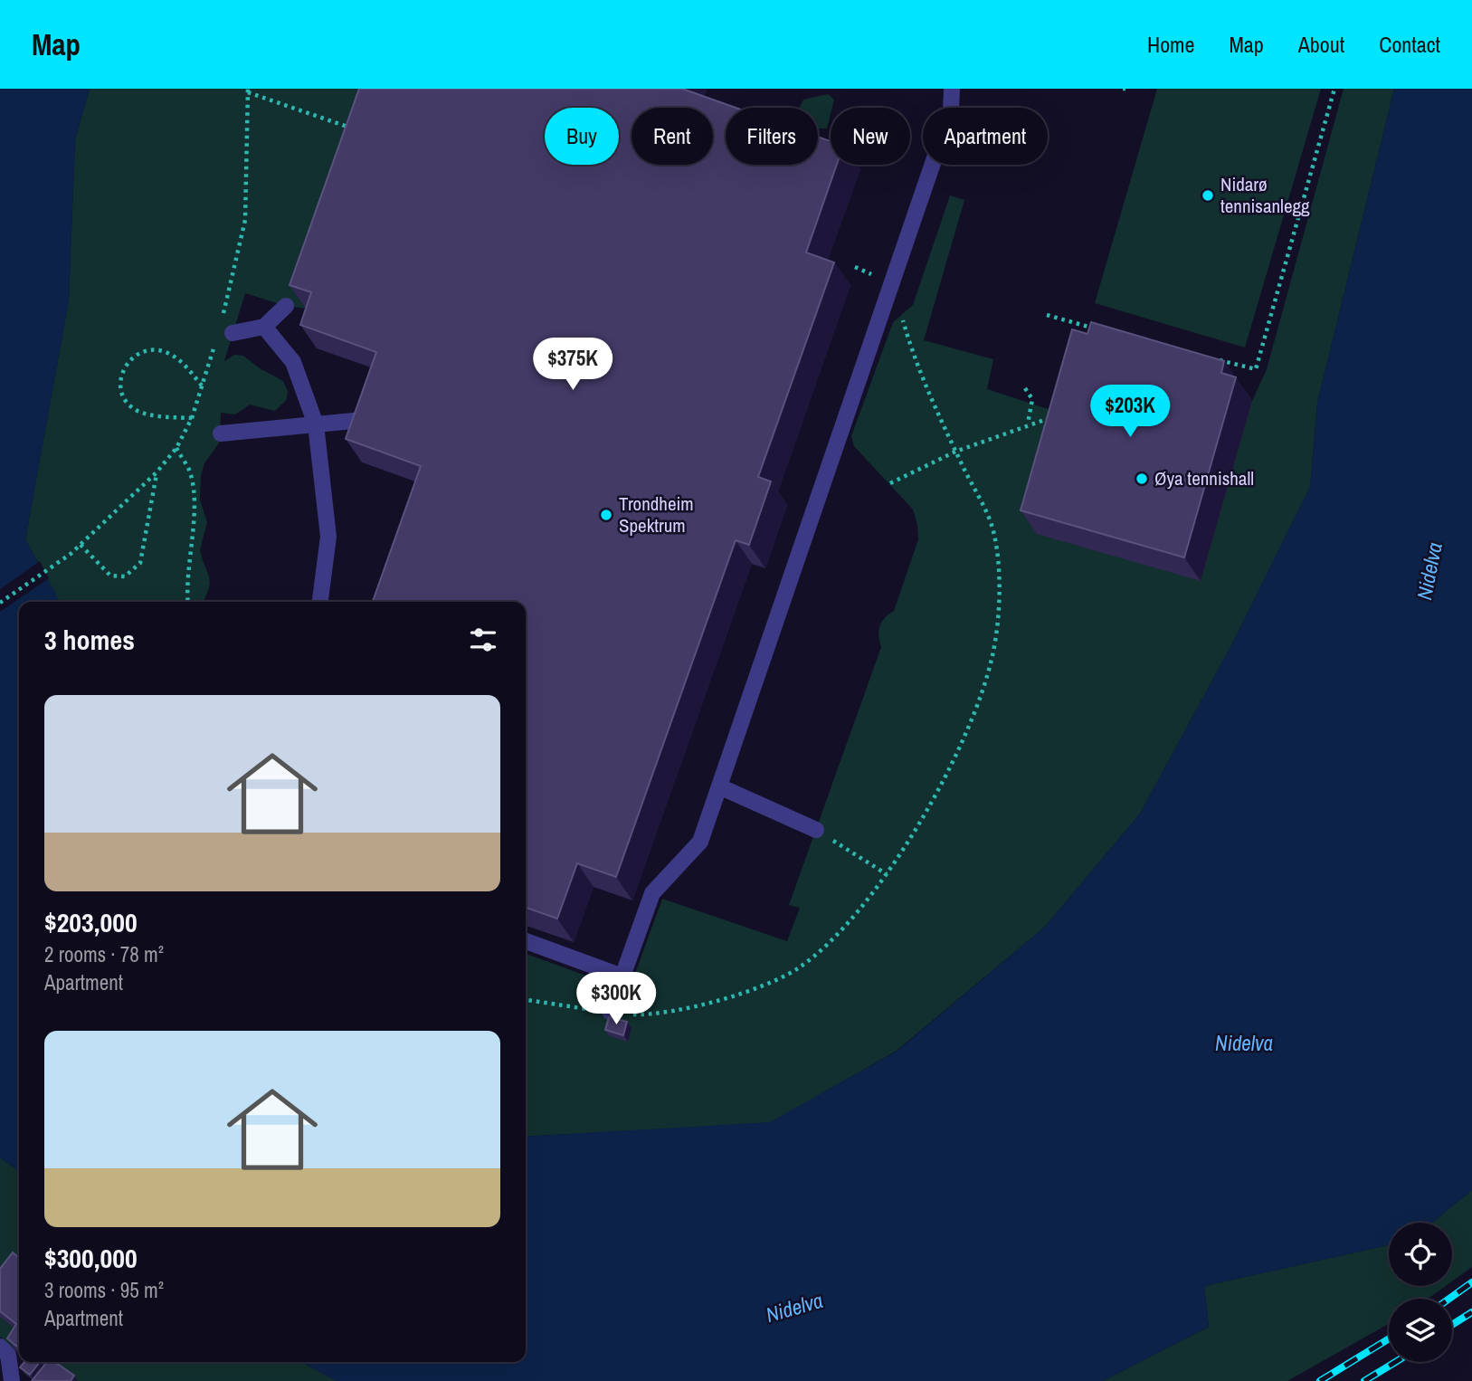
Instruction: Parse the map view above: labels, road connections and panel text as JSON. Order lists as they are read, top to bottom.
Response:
{
  "water": ["Nidelva"],
  "places": ["Nidarø tennisanlegg", "Øya tennishall", "Trondheim Spektrum"],
  "page": {
    "header": "Map",
    "nav": [
      "Home",
      "Map",
      "About",
      "Contact"
    ],
    "chip": [
      "Buy",
      "Rent",
      "Filters",
      "New",
      "Apartment"
    ],
    "price": ["$375K", "$203K", "$300K"],
    "heading": "3 homes",
    "list": [
      {
        "name": "$203,000",
        "note": "2 rooms · 78 m² · Apartment"
      },
      {
        "name": "$300,000",
        "note": "3 rooms · 95 m² · Apartment"
      }
    ]
  }
}
